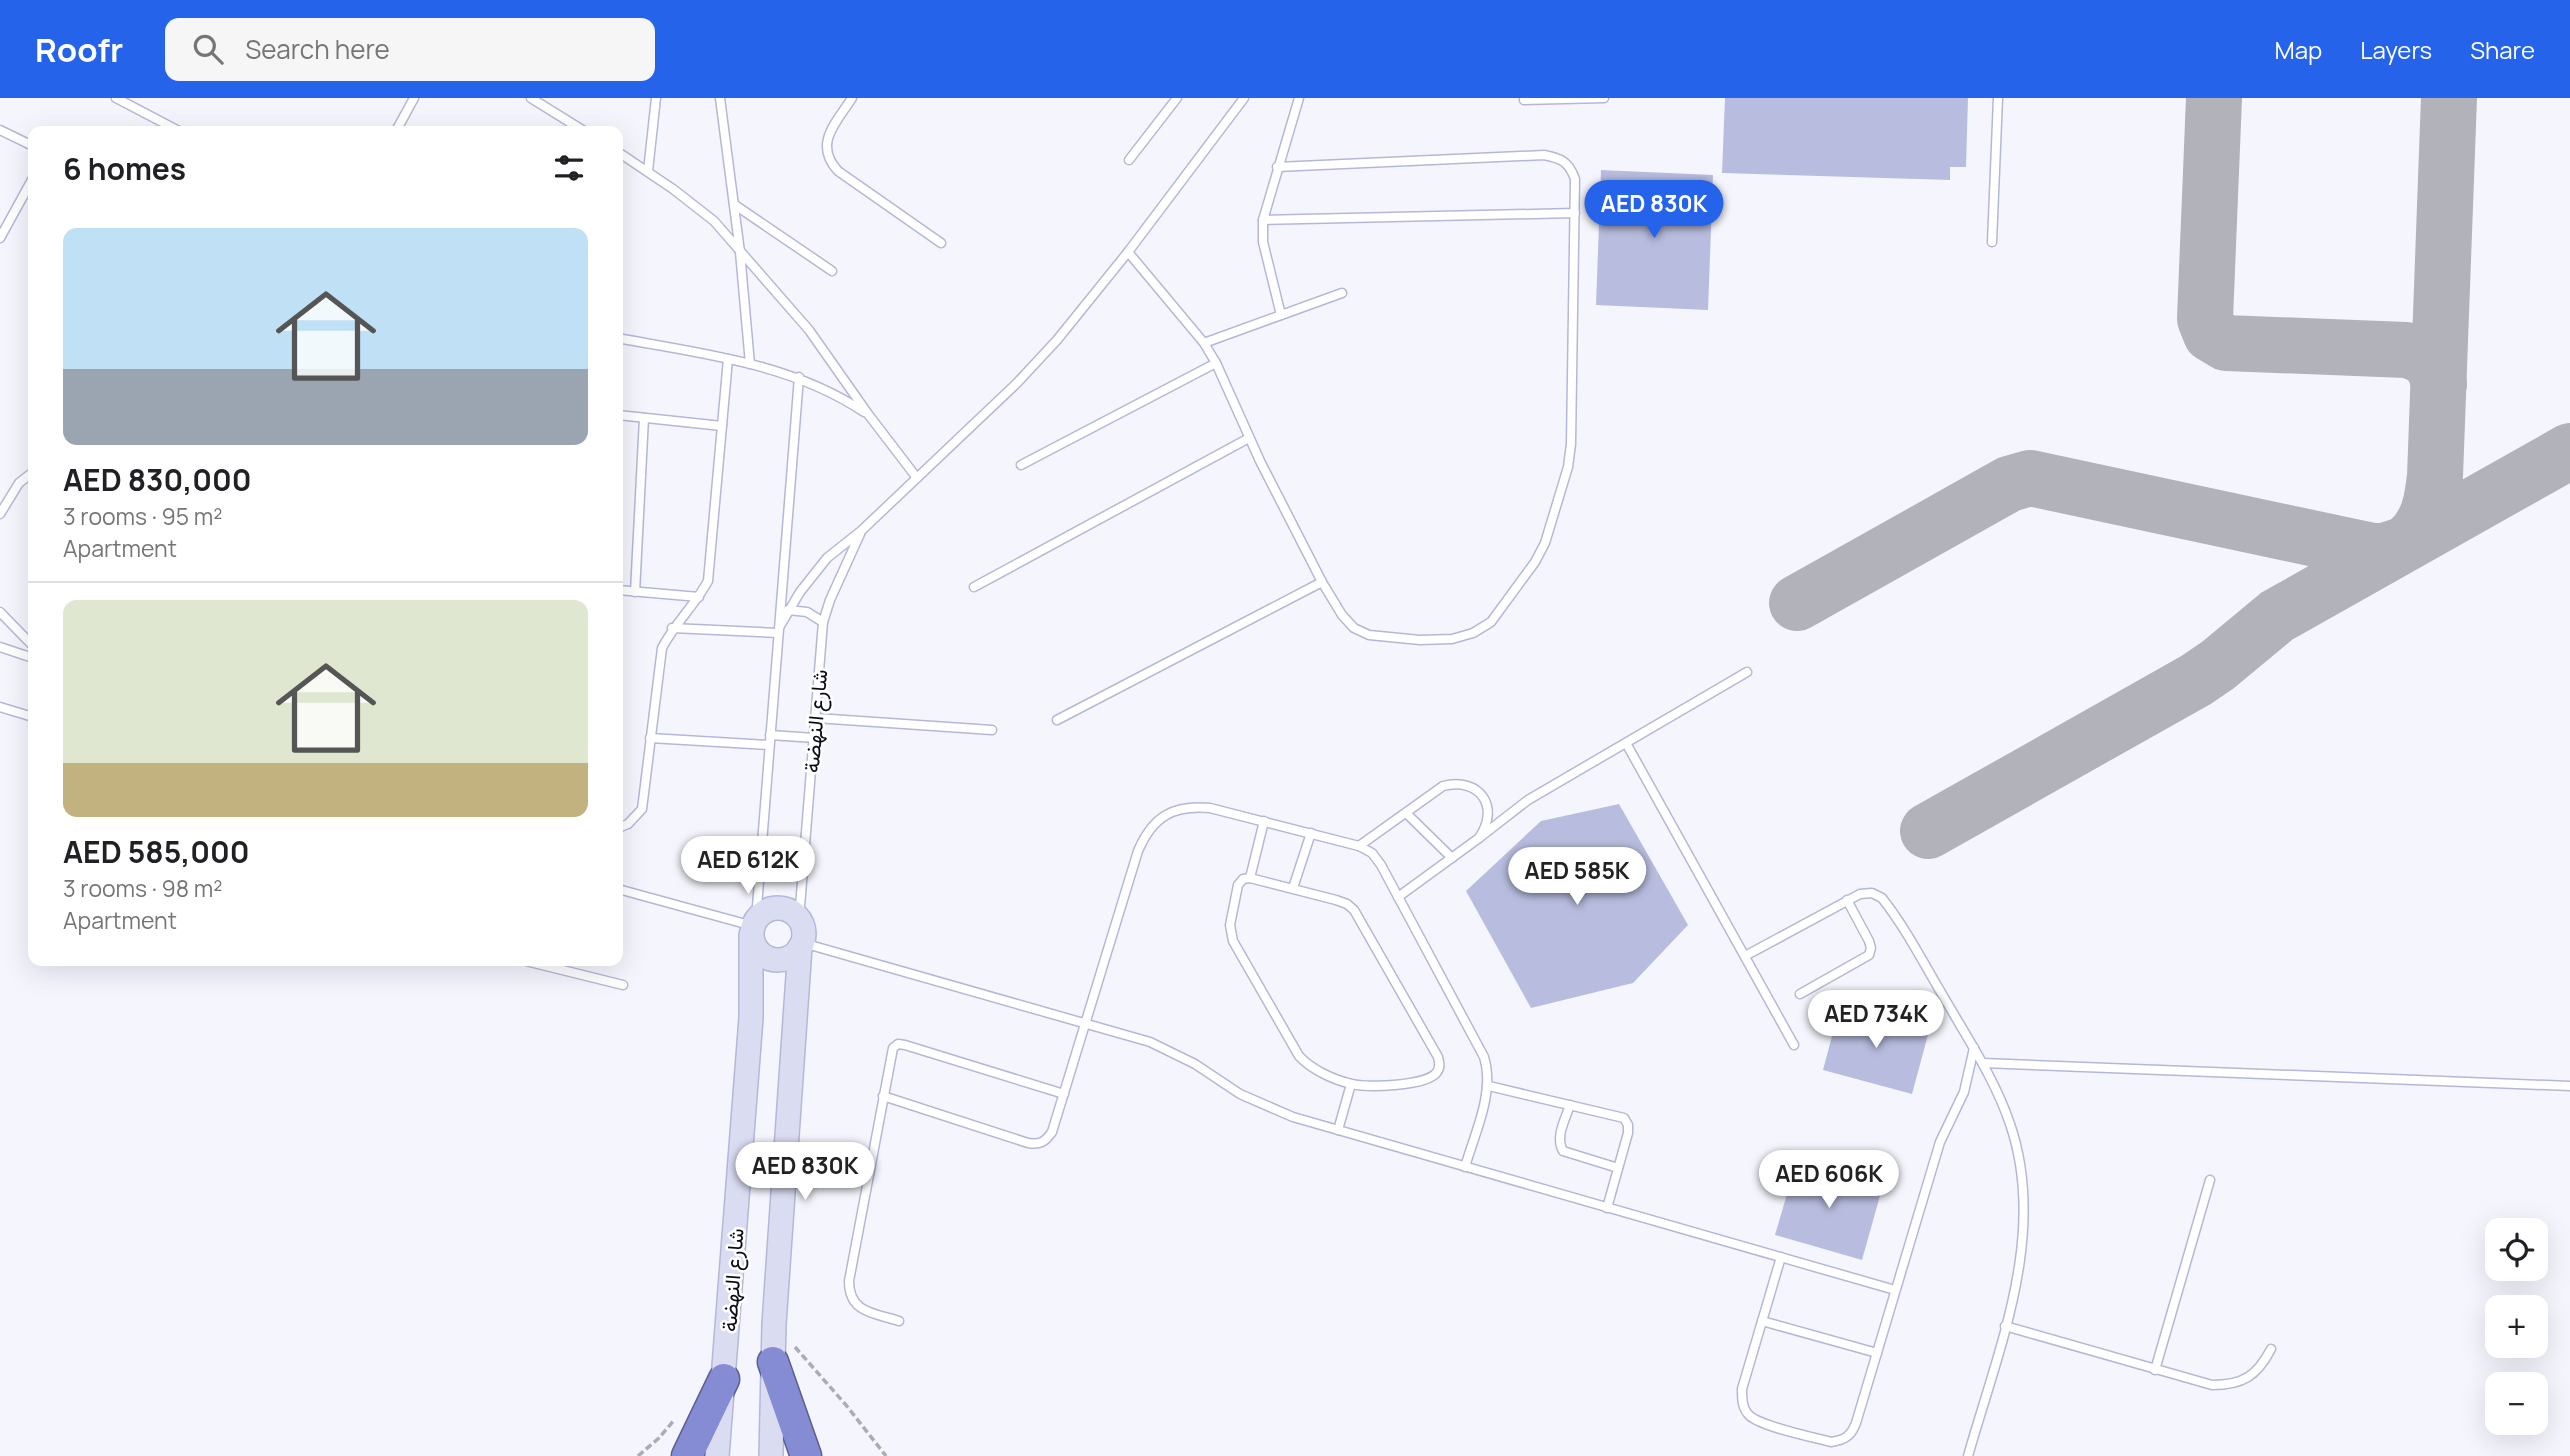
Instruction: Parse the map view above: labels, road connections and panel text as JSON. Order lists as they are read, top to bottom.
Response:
{
  "streets": {
    "main road": ["شارع النهضة"]
  },
  "page": {
    "header": "Roofr",
    "search": "Search here",
    "nav": ["Map", "Layers", "Share"],
    "heading": "6 homes",
    "price": [
      "AED 830K",
      "AED 612K",
      "AED 585K",
      "AED 734K",
      "AED 830K",
      "AED 606K"
    ],
    "list": [
      {
        "name": "AED 830,000",
        "note": "3 rooms · 95 m² · Apartment"
      },
      {
        "name": "AED 585,000",
        "note": "3 rooms · 98 m² · Apartment"
      }
    ],
    "map_buttons": ["+", "−"]
  }
}
